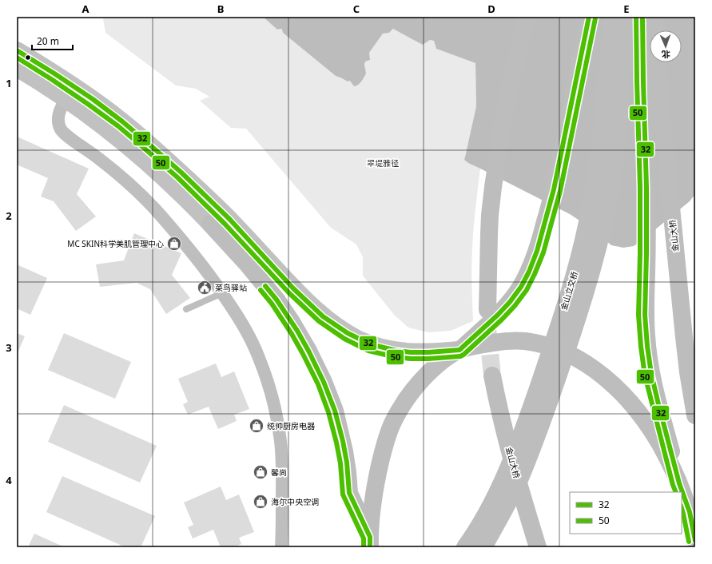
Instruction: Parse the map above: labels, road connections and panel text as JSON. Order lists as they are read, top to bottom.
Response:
{
  "streets": {
    "main road": ["金山大桥", "金山立交桥"]
  },
  "parks": ["翠堤雅径"],
  "places": {
    "shop": [
      "MC SKIN科学美肌管理中心",
      "统帅厨房电器",
      "馨尚",
      "海尔中央空调"
    ],
    "public building": ["菜鸟驿站"]
  },
  "lines": ["transit line 32", "transit line 50"],
  "legend": ["32", "50"],
  "scale_bar": "20 m",
  "north": "bottom",
  "grid": {
    "columns": [
      "A",
      "B",
      "C",
      "D",
      "E"
    ],
    "rows": [
      "1",
      "2",
      "3",
      "4"
    ]
  }
}
